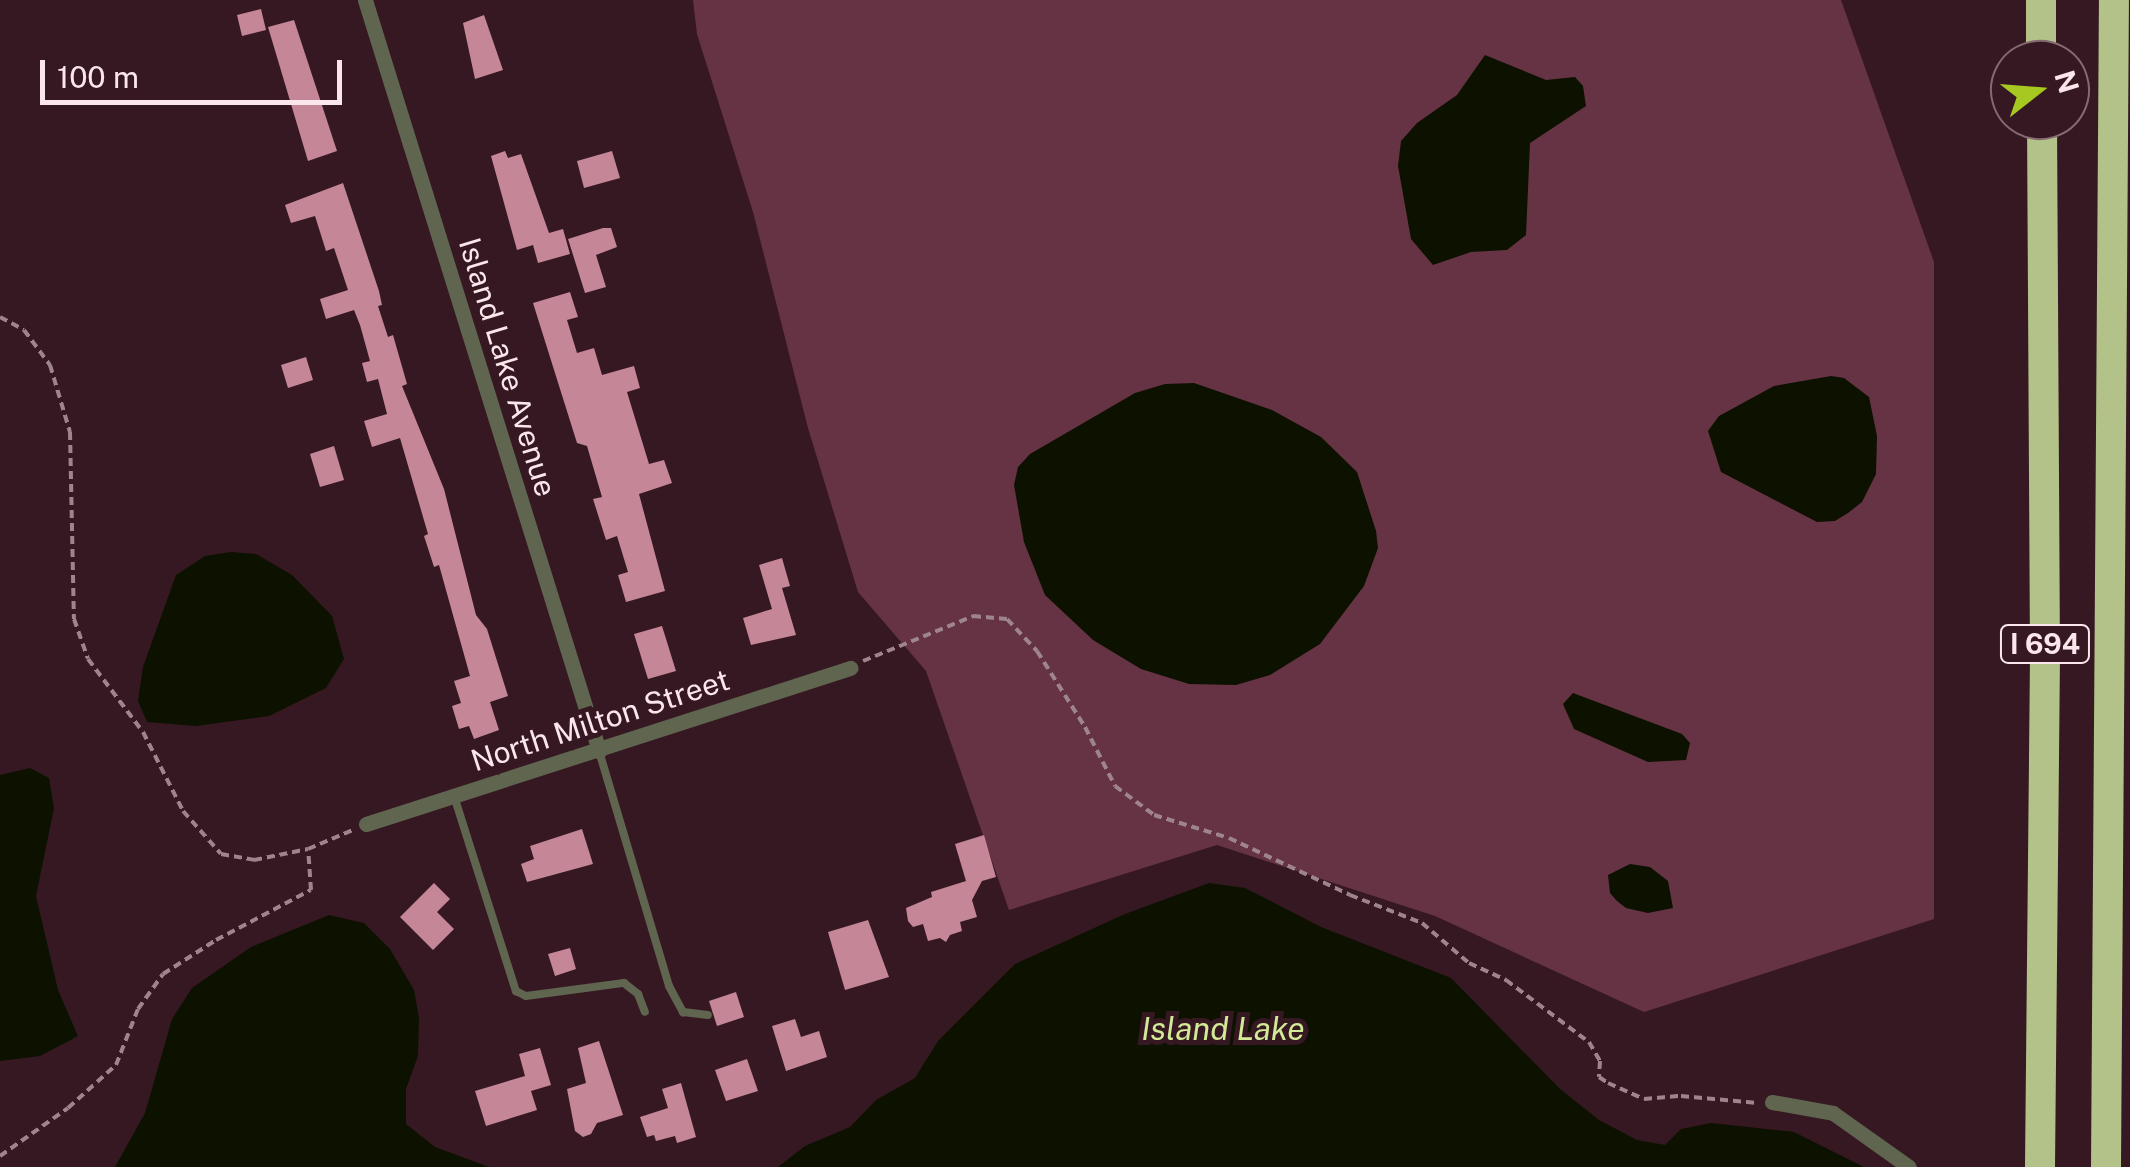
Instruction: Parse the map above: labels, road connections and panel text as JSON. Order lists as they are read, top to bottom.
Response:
{
  "streets": {
    "highway": ["I 694"],
    "street": ["Island Lake Avenue", "North Milton Street"]
  },
  "crossings": [
    ["Island Lake Avenue", "North Milton Street"]
  ],
  "water": ["Island Lake"],
  "scale_bar": "100 m",
  "north": "right"
}
